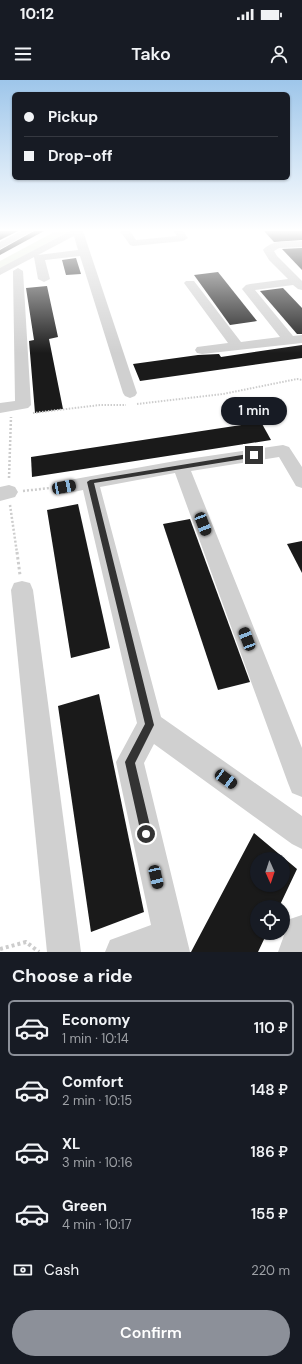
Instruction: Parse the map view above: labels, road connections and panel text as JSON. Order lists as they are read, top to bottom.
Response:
{
  "north": "bottom",
  "page": {
    "status": "10:12",
    "header": "Tako",
    "banner": ["Pickup", "Drop-off"],
    "bubble": "1 min",
    "heading": "Choose a ride",
    "list": [
      {
        "name": "Economy",
        "note": "1 min · 10:14",
        "value": "110 ₽"
      },
      {
        "name": "Comfort",
        "note": "2 min · 10:15",
        "value": "148 ₽"
      },
      {
        "name": "XL",
        "note": "3 min · 10:16",
        "value": "186 ₽"
      },
      {
        "name": "Green",
        "note": "4 min · 10:17",
        "value": "155 ₽"
      }
    ],
    "pay": ["Cash", "220 m"],
    "buttons": "Confirm"
  }
}
